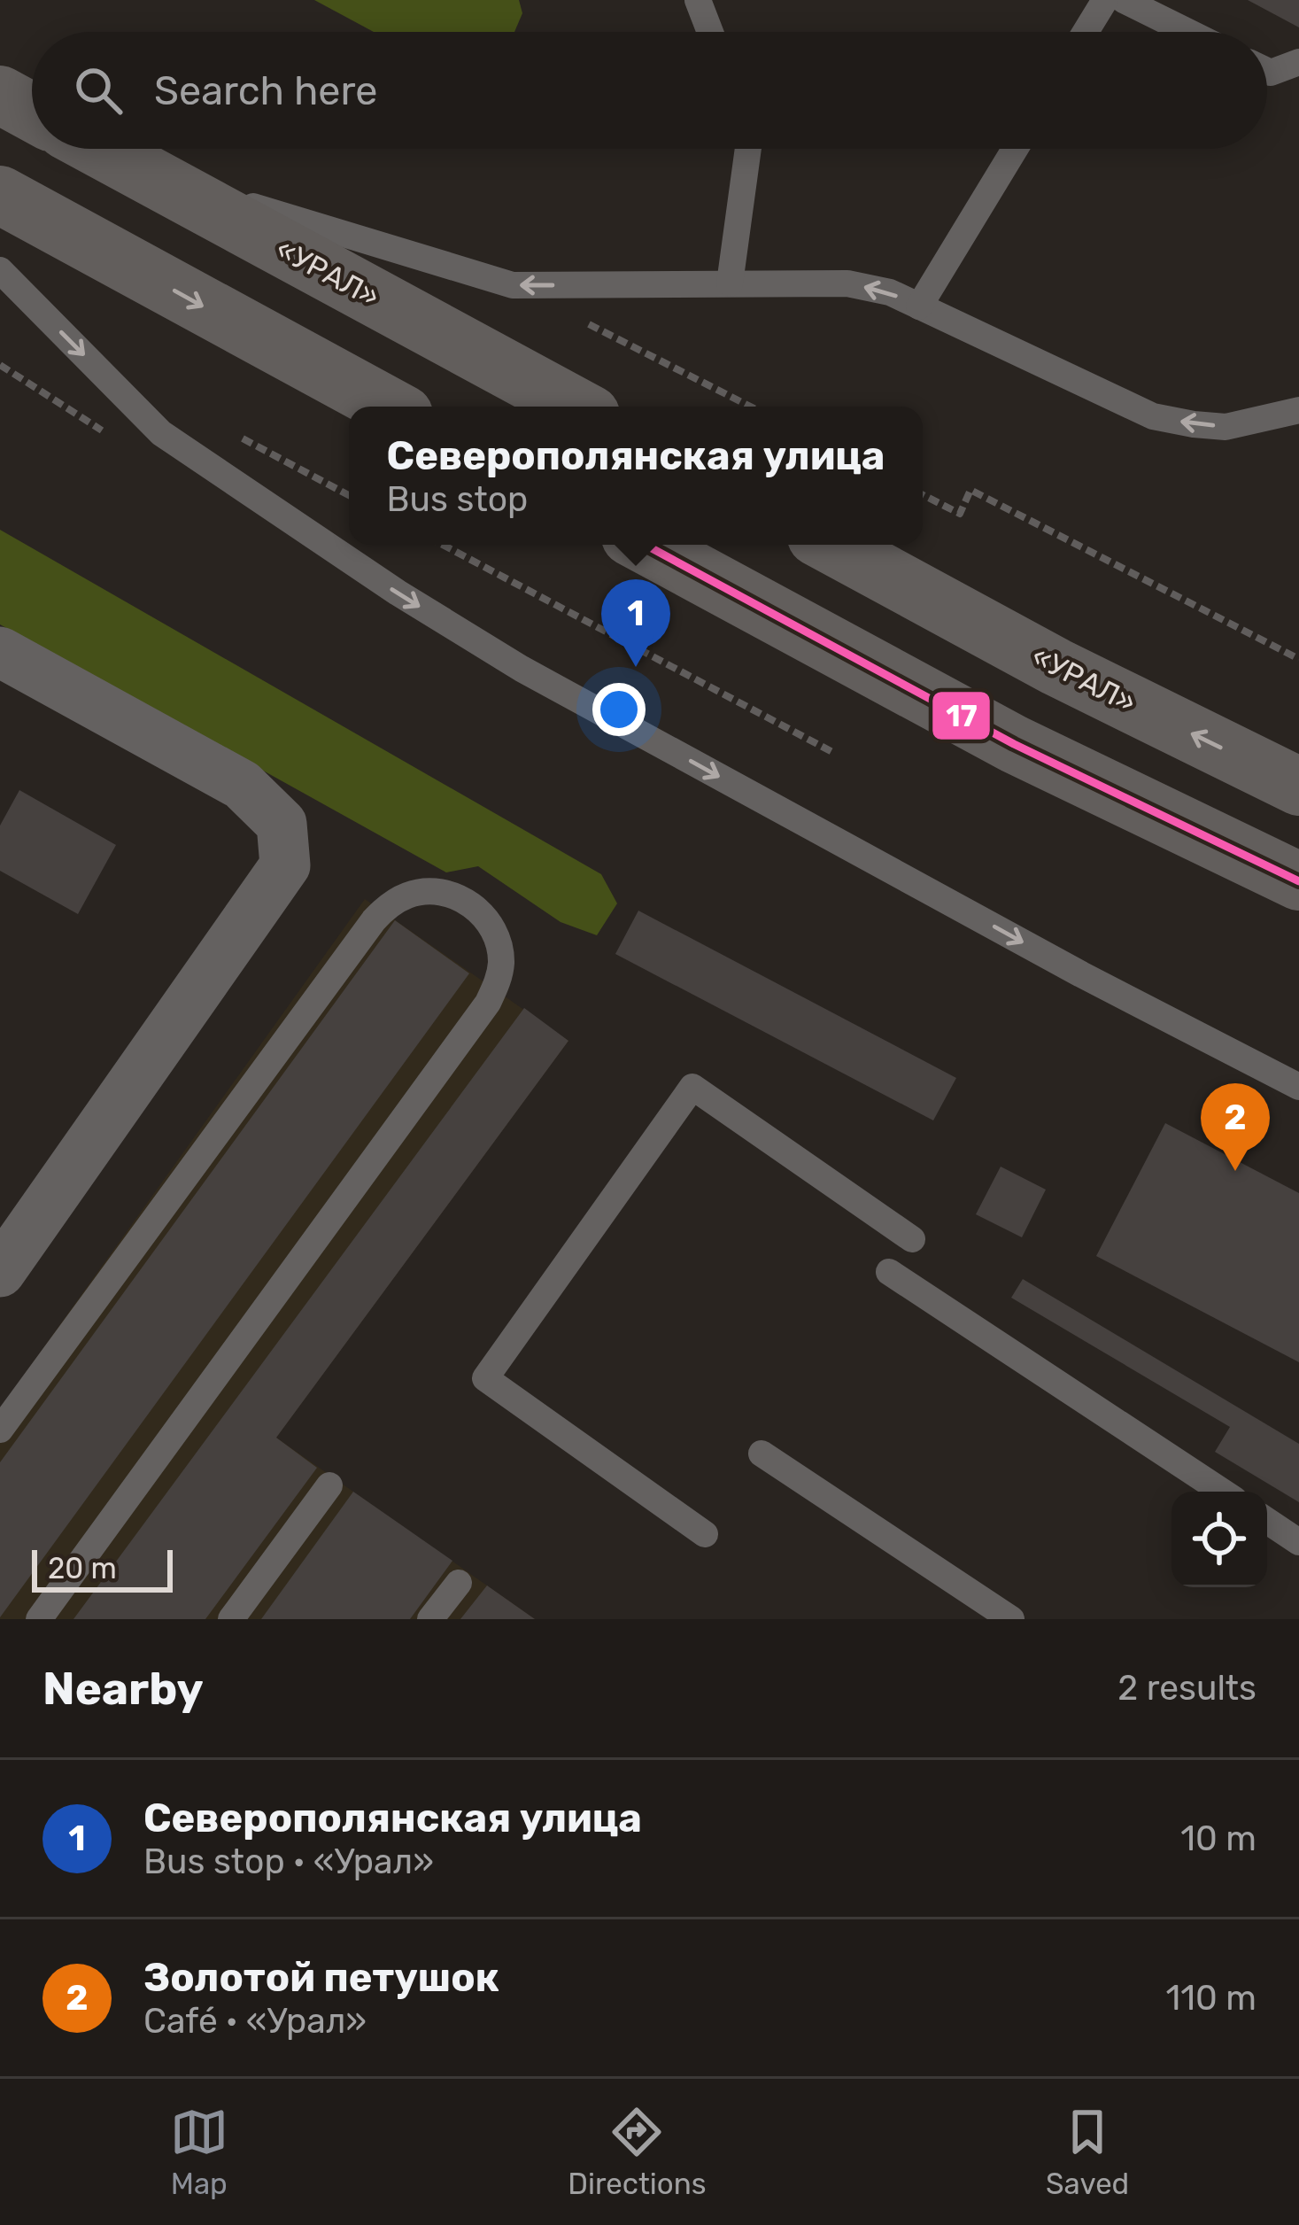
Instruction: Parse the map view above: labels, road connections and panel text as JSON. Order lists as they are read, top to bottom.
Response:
{
  "streets": {
    "highway": ["«УРАЛ»"]
  },
  "lines": ["transit line 17"],
  "scale_bar": "20 m",
  "page": {
    "search": "Search here",
    "popup": ["Северополянская улица", "Bus stop"],
    "pins": ["1", "2"],
    "scale": "20 m",
    "heading": ["Nearby", "2 results"],
    "list": [
      {
        "mark": "1",
        "name": "Северополянская улица",
        "note": "Bus stop · «Урал»",
        "value": "10 m"
      },
      {
        "mark": "2",
        "name": "Золотой петушок",
        "note": "Café · «Урал»",
        "value": "110 m"
      }
    ],
    "nav": ["Map", "Directions", "Saved"]
  }
}
